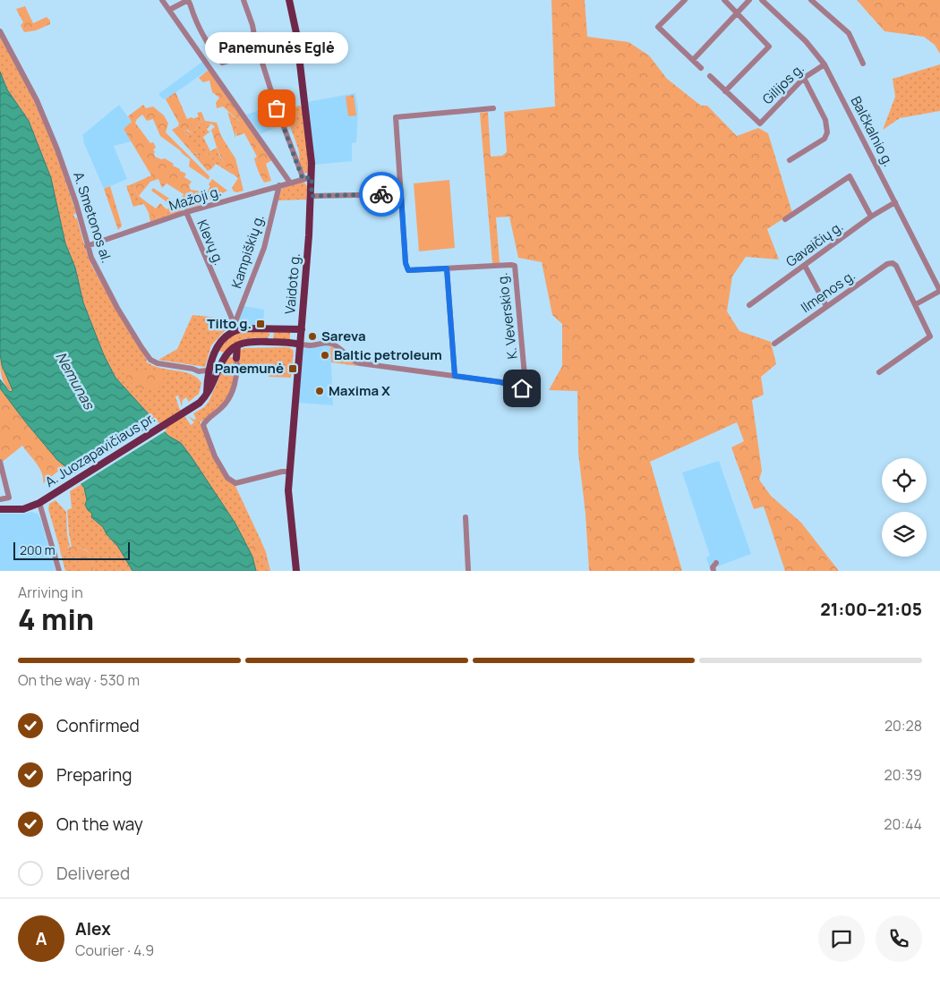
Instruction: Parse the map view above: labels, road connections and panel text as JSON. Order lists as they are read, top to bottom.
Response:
{
  "streets": {
    "main road": ["Vaidoto g.", "A. Juozapavičiaus pr."],
    "street": [
      "Gilijos g.",
      "Balčkalnio g.",
      "Mažoji g.",
      "A. Smetonos al.",
      "Klevų g.",
      "Gavaičių g.",
      "Kampiškių g.",
      "Ilmenos g.",
      "K. Veverskio g."
    ]
  },
  "crossings": [
    ["Gilijos g.", "Balčkalnio g."],
    ["Balčkalnio g.", "Gavaičių g."],
    ["Mažoji g.", "A. Smetonos al."],
    ["Mažoji g.", "Klevų g."],
    ["Mažoji g.", "Kampiškių g."],
    ["Mažoji g.", "Vaidoto g."],
    ["Klevų g.", "Kampiškių g."]
  ],
  "water": ["Nemunas"],
  "places": {
    "other": [
      "Panemunės Eglė",
      "Sareva",
      "Baltic petroleum",
      "Maxima X"
    ],
    "transit": ["Tilto g.", "Panemunė"]
  },
  "scale_bar": "200 m",
  "page": {
    "bubble": "Panemunės Eglė",
    "scale": "200 m",
    "heading": ["4 min", "Arriving in", "21:00–21:05"],
    "panel": ["Alex", "Courier · 4.9"],
    "bar": "On the way · 530 m",
    "list": [
      ["Confirmed", "20:28"],
      ["Preparing", "20:39"],
      ["On the way", "20:44"],
      "Delivered"
    ],
    "round": "A"
  }
}
